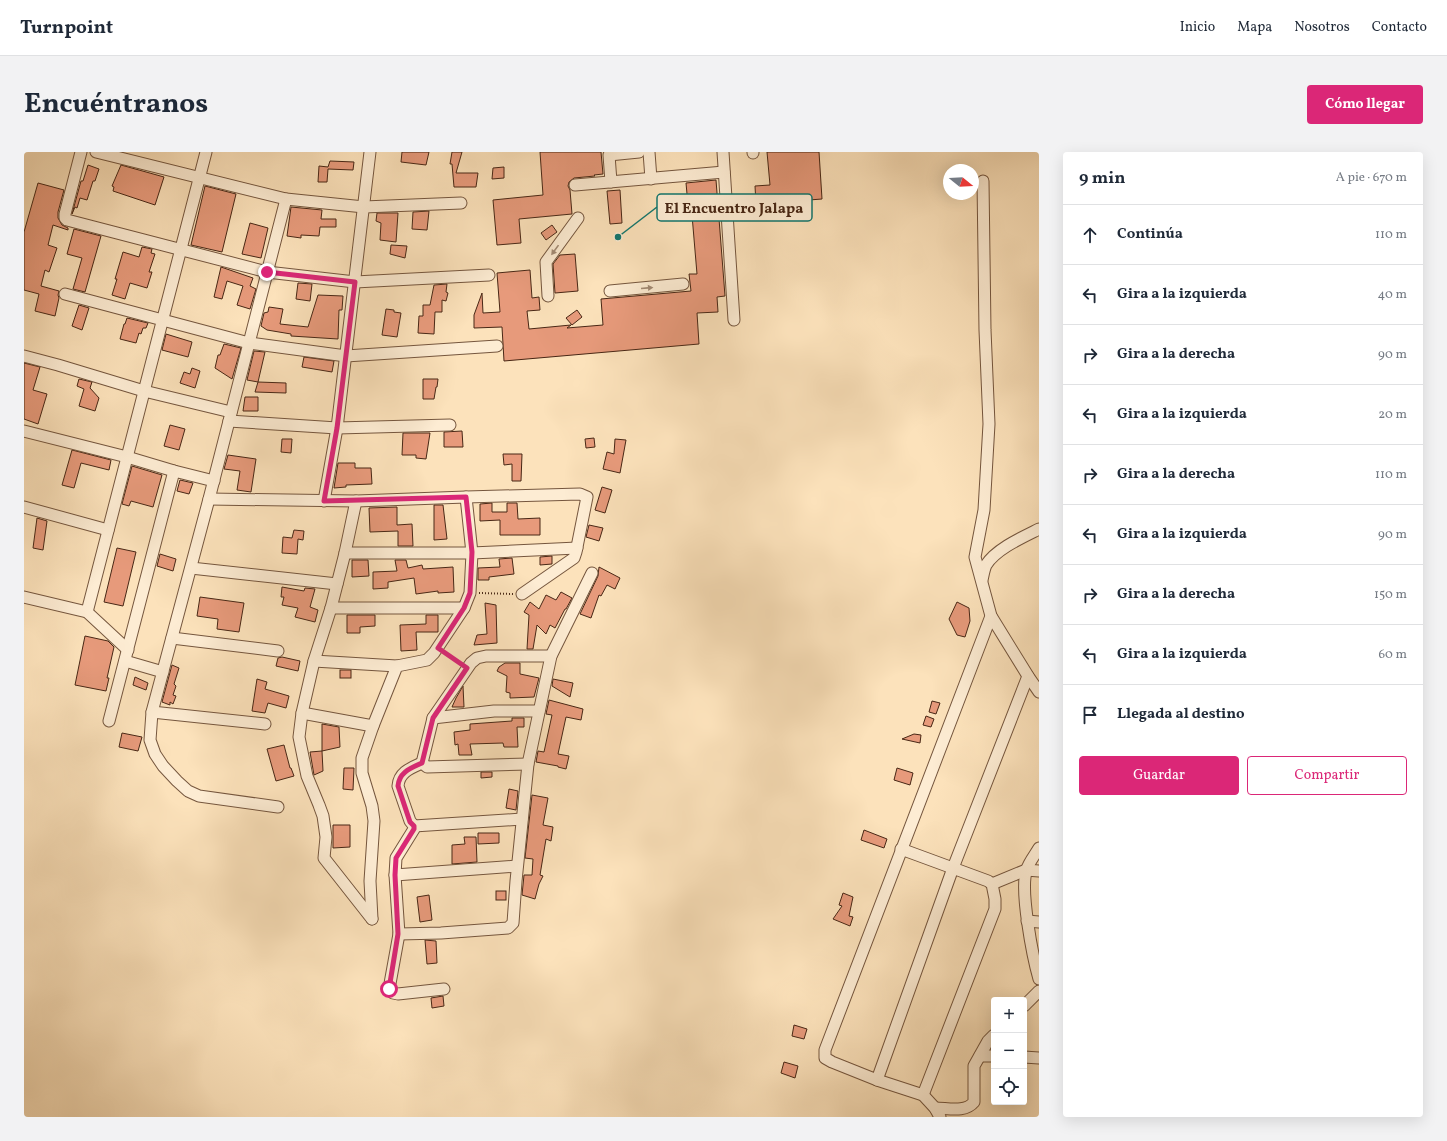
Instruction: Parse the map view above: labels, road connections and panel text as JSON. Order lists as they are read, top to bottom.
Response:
{
  "places": ["El Encuentro Jalapa"],
  "north": "right",
  "page": {
    "header": "Turnpoint",
    "nav": [
      "Inicio",
      "Mapa",
      "Nosotros",
      "Contacto"
    ],
    "title": "Encuéntranos",
    "buttons": [
      "Cómo llegar",
      ["Guardar", "Compartir"]
    ],
    "heading": ["9 min", "A pie · 670 m"],
    "list": [
      ["Continúa", "110 m"],
      ["Gira a la izquierda", "40 m"],
      ["Gira a la derecha", "90 m"],
      ["Gira a la izquierda", "20 m"],
      ["Gira a la derecha", "110 m"],
      ["Gira a la izquierda", "90 m"],
      ["Gira a la derecha", "150 m"],
      ["Gira a la izquierda", "60 m"],
      "Llegada al destino"
    ],
    "map_buttons": ["+", "−"]
  }
}
